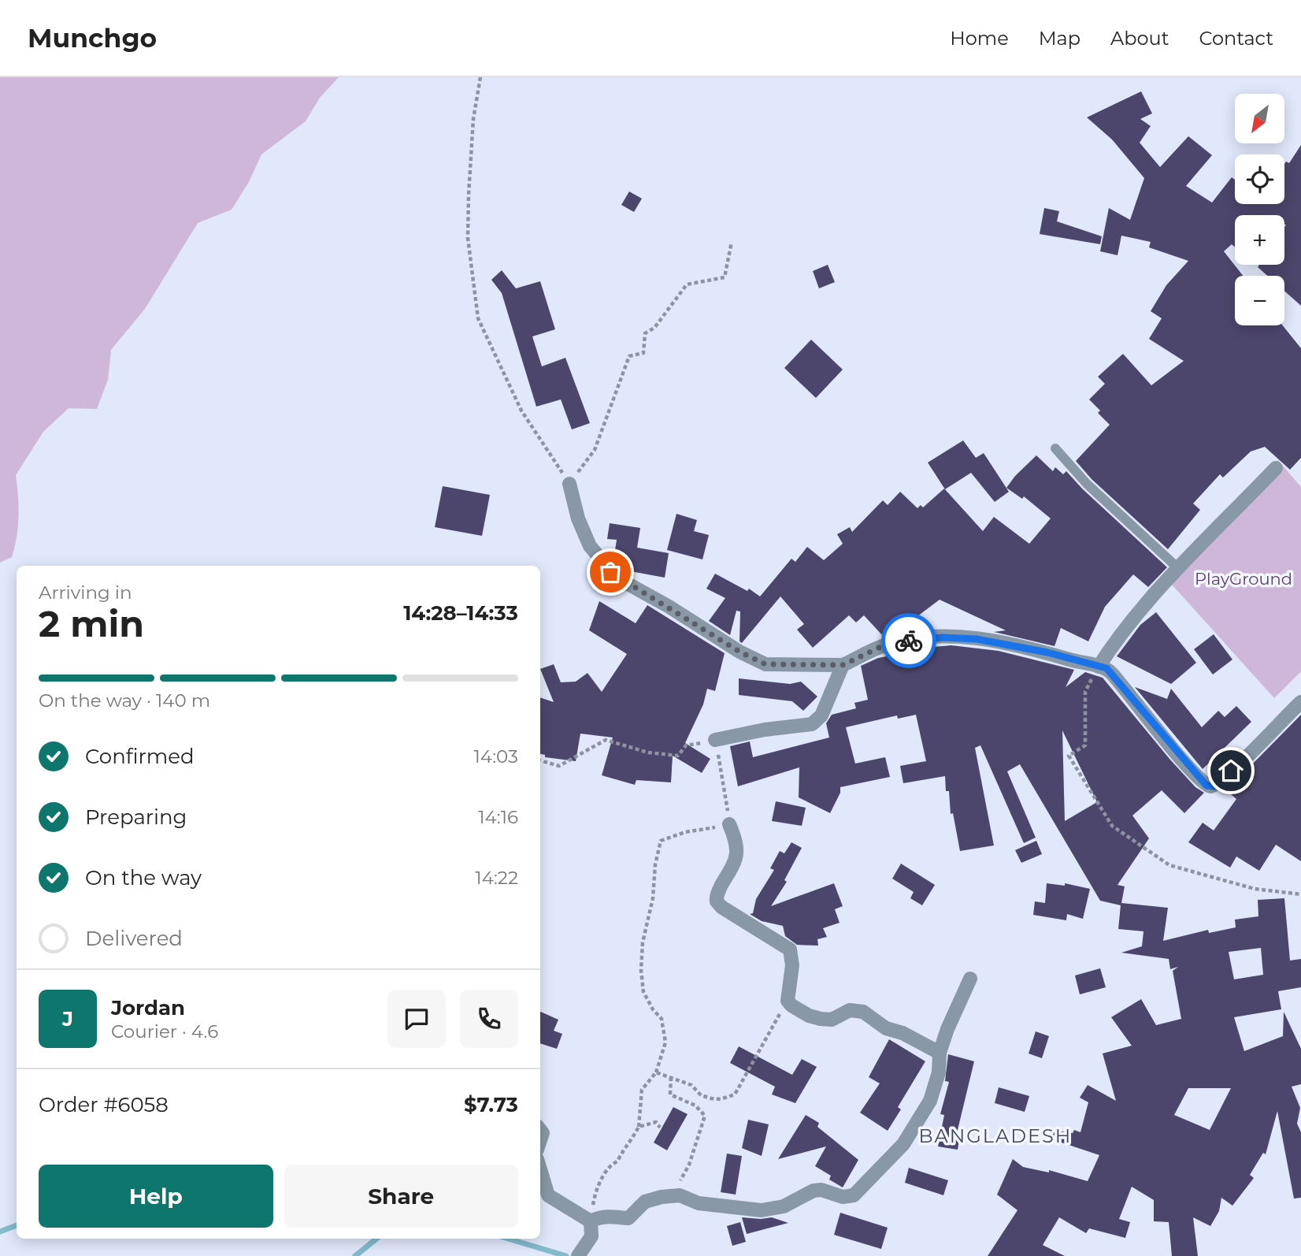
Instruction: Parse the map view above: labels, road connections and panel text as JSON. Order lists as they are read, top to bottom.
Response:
{
  "districts": ["BANGLADESH"],
  "parks": ["PlayGround"],
  "north": "bottom left",
  "page": {
    "header": "Munchgo",
    "nav": [
      "Home",
      "Map",
      "About",
      "Contact"
    ],
    "map_buttons": ["+", "−"],
    "heading": ["2 min", "Arriving in", "14:28–14:33"],
    "panel": [
      "Jordan",
      "Courier · 4.6",
      "Order #6058",
      "$7.73"
    ],
    "bar": "On the way · 140 m",
    "list": [
      ["Confirmed", "14:03"],
      ["Preparing", "14:16"],
      ["On the way", "14:22"],
      "Delivered"
    ],
    "round": "J",
    "buttons": ["Help", "Share"]
  }
}
